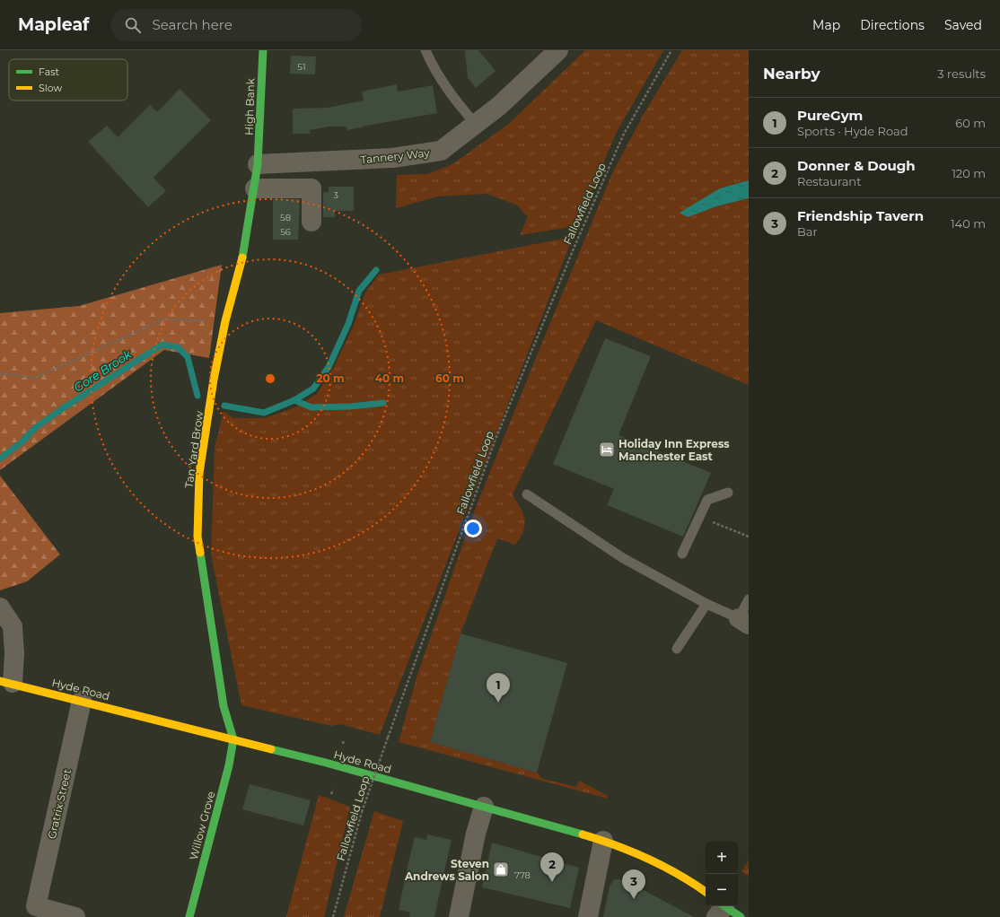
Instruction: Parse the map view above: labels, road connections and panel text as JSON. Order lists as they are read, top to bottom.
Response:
{
  "streets": {
    "main road": [
      "High Bank",
      "Tan Yard Brow",
      "Hyde Road",
      "Willow Grove"
    ],
    "street": ["Tannery Way", "Gratrix Street"],
    "path": ["Fallowfield Loop"]
  },
  "crossings": [
    ["High Bank", "Tannery Way"],
    ["High Bank", "Tan Yard Brow"],
    ["Tannery Way", "Tan Yard Brow"],
    ["Tan Yard Brow", "Hyde Road"],
    ["Tan Yard Brow", "Willow Grove"],
    ["Hyde Road", "Gratrix Street"],
    ["Hyde Road", "Willow Grove"]
  ],
  "water": ["Gore Brook"],
  "places": {
    "hotel": ["Holiday Inn Express Manchester East"],
    "shop": ["Steven Andrews Salon"]
  },
  "house_numbers": [
    "51",
    "3",
    "58",
    "56",
    "778"
  ],
  "legend": ["Fast", "Slow"],
  "page": {
    "header": "Mapleaf",
    "search": "Search here",
    "nav": ["Map", "Directions", "Saved"],
    "heading": ["Nearby", "3 results"],
    "list": [
      {
        "mark": "1",
        "name": "PureGym",
        "note": "Sports · Hyde Road",
        "value": "60 m"
      },
      {
        "mark": "2",
        "name": "Donner & Dough",
        "note": "Restaurant",
        "value": "120 m"
      },
      {
        "mark": "3",
        "name": "Friendship Tavern",
        "note": "Bar",
        "value": "140 m"
      }
    ],
    "pins": ["1", "2", "3"],
    "map_buttons": ["+", "−"]
  },
  "rings": ["20 m", "40 m", "60 m"]
}
